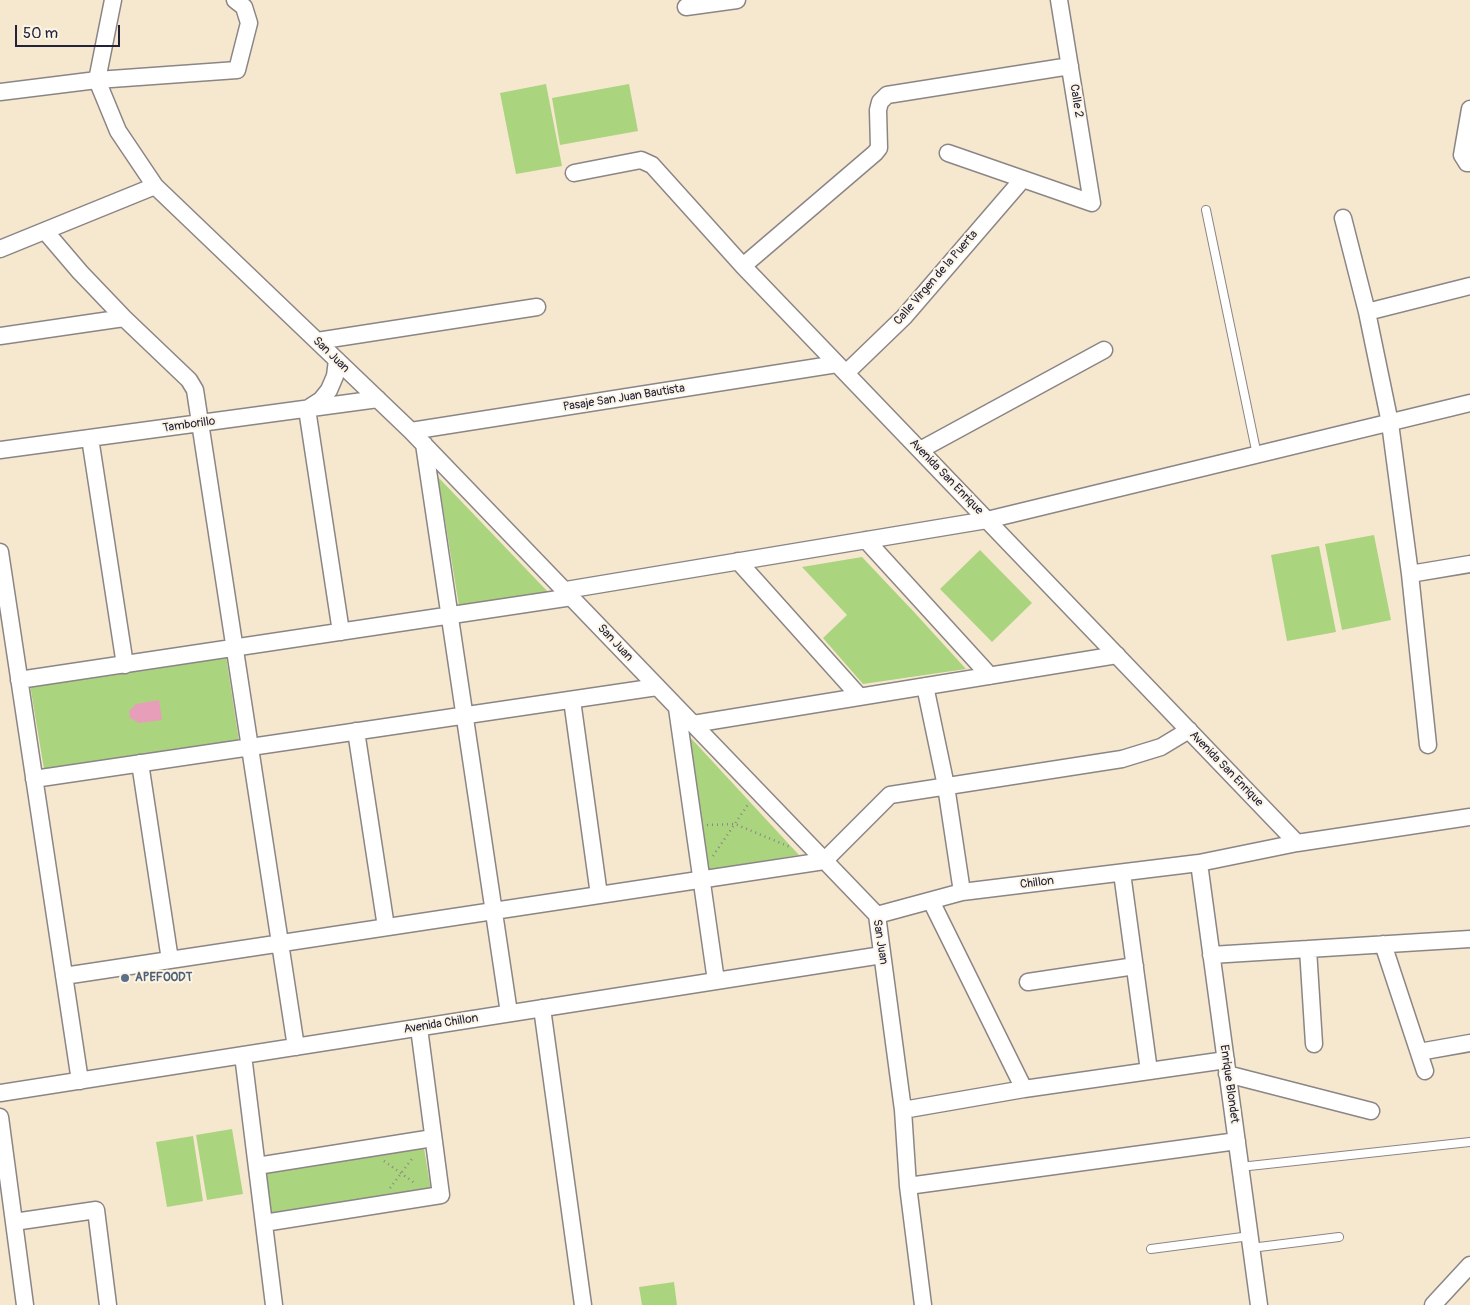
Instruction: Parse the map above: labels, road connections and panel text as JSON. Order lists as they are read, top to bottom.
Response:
{
  "streets": {
    "street": [
      "Calle 2",
      "Calle Virgen de la Puerta",
      "San Juan",
      "Pasaje San Juan Bautista",
      "Tamborillo",
      "Avenida San Enrique",
      "Chillon",
      "Avenida Chillon",
      "Enrique Blondet"
    ]
  },
  "crossings": [
    ["Calle 2", "Calle Virgen de la Puerta"],
    ["Calle Virgen de la Puerta", "Pasaje San Juan Bautista"],
    ["Calle Virgen de la Puerta", "Avenida San Enrique"],
    ["San Juan", "Pasaje San Juan Bautista"],
    ["San Juan", "Tamborillo"],
    ["San Juan", "Chillon"],
    ["San Juan", "Avenida Chillon"],
    ["Pasaje San Juan Bautista", "Avenida San Enrique"],
    ["Avenida San Enrique", "Chillon"],
    ["Chillon", "Enrique Blondet"]
  ],
  "places": ["APEFOODT"],
  "scale_bar": "50 m"
}
